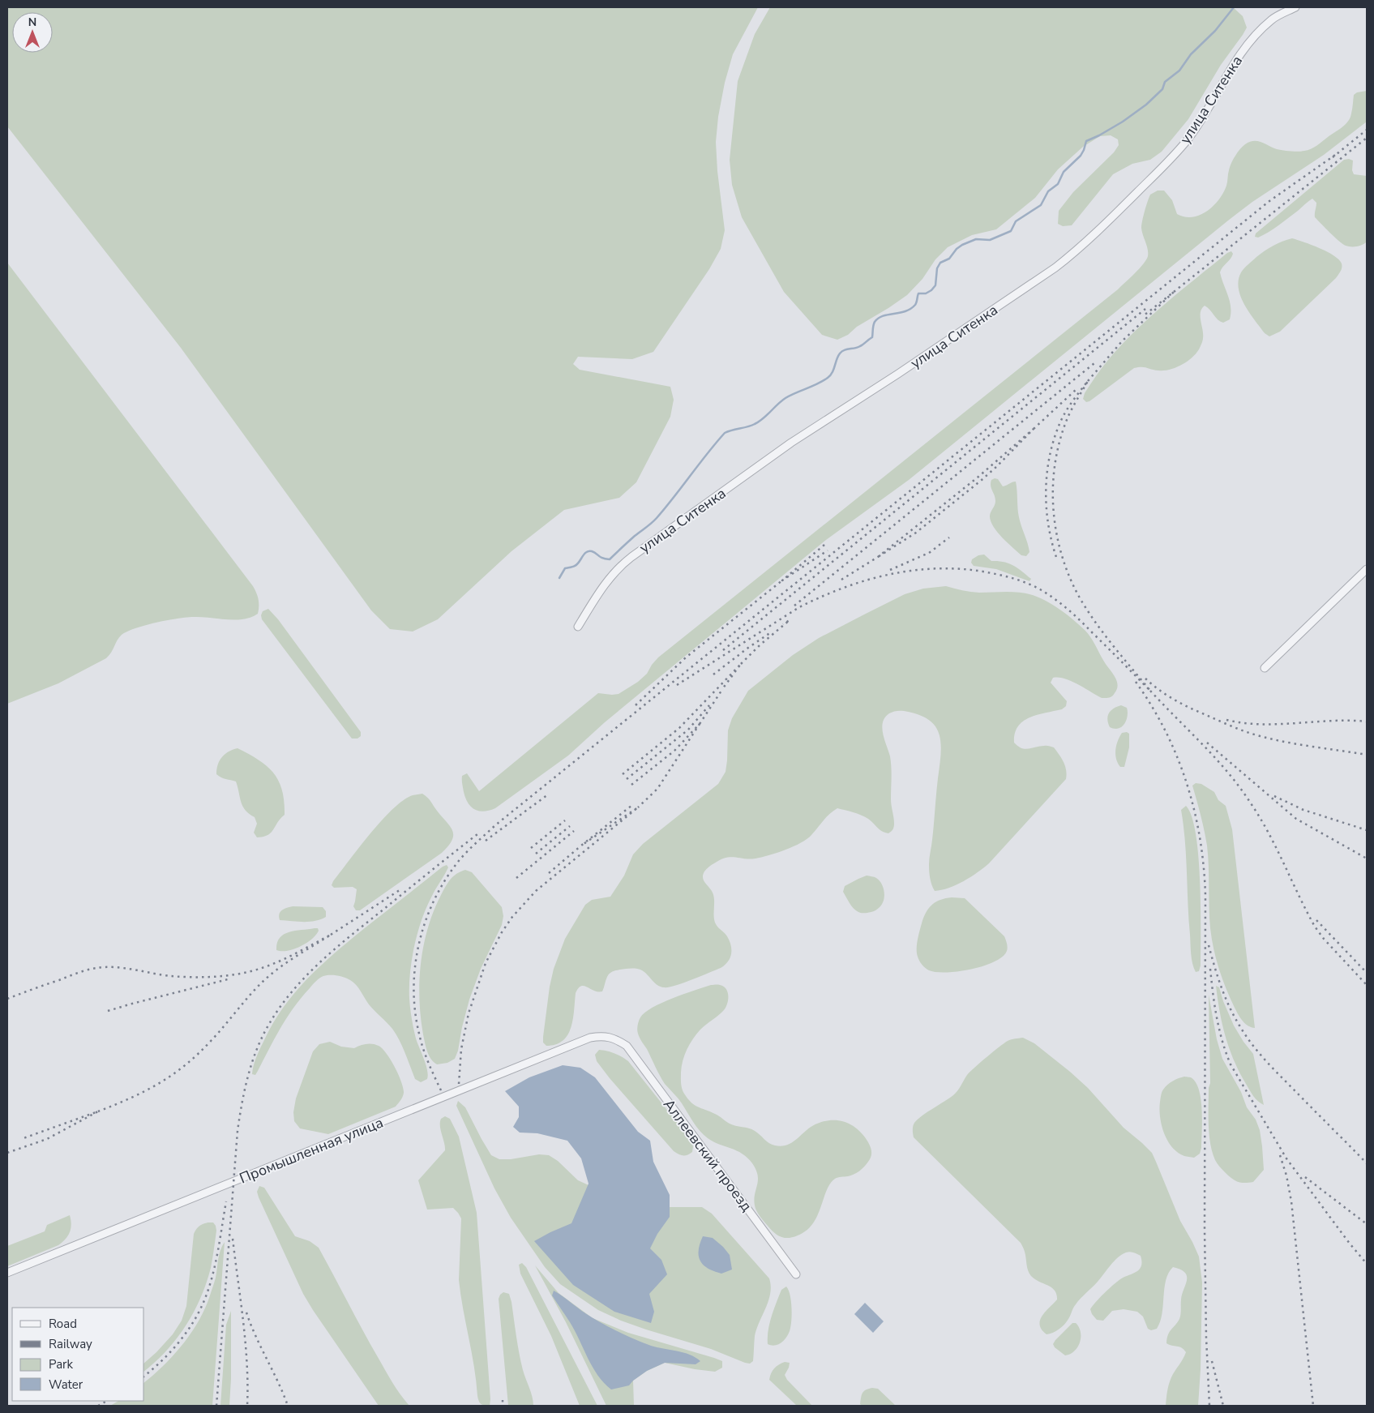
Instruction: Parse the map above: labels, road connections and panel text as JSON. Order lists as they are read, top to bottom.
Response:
{
  "streets": {
    "street": ["улица Ситенка", "Промышленная улица", "Аллеевский проезд"]
  },
  "crossings": [
    ["Промышленная улица", "Аллеевский проезд"]
  ],
  "legend": [
    "Road",
    "Railway",
    "Park",
    "Water"
  ],
  "north": "top"
}
